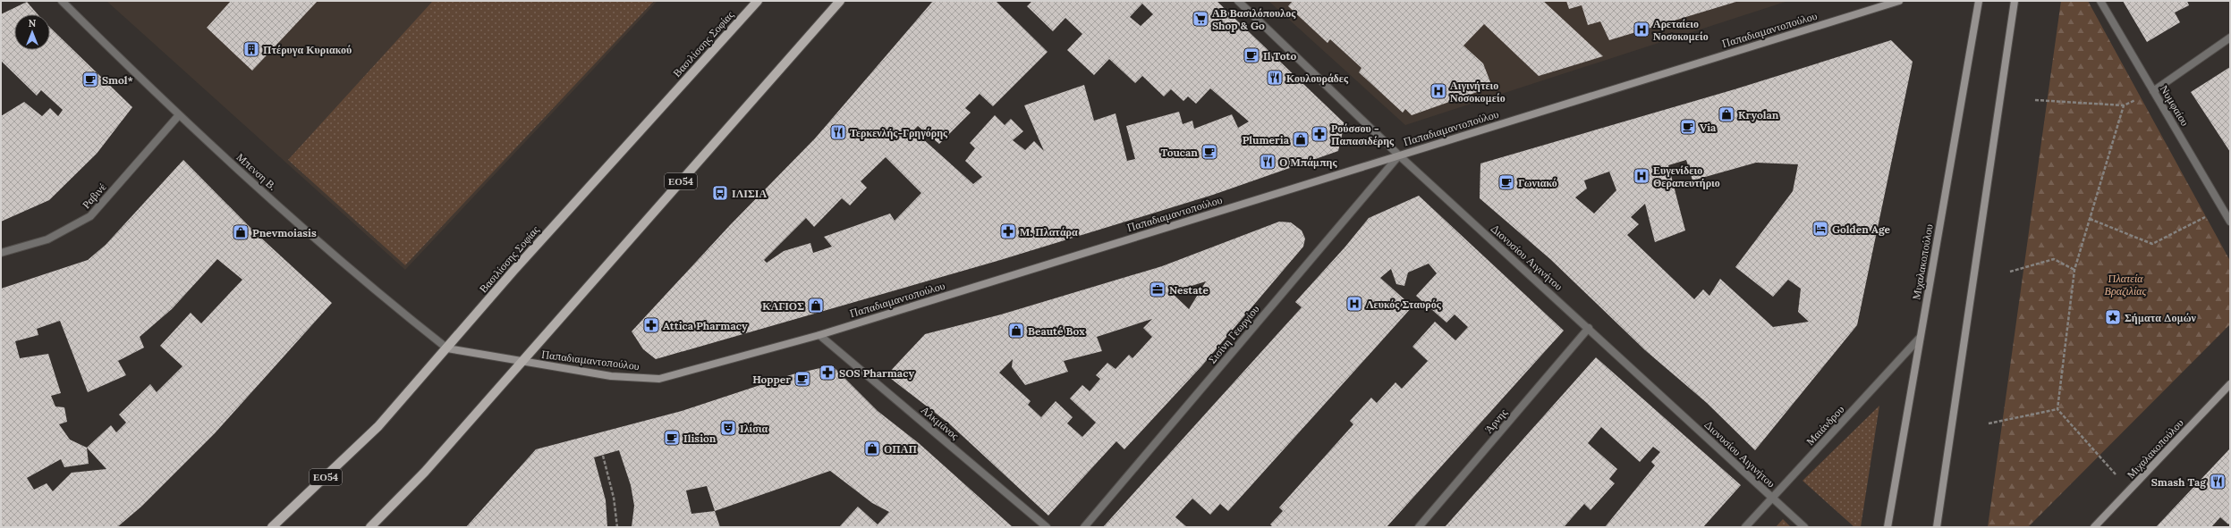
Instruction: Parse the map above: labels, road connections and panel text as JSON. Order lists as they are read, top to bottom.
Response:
{
  "streets": {
    "main road": ["Βασιλίσσης Σοφίας", "ΕΟ54"],
    "street": [
      "Παπαδιαμαντοπούλου",
      "Νυμφαίου",
      "Μπενση Β.",
      "Ραβινέ",
      "Διονυσίου Αιγινήτου",
      "Μιχαλακοπούλου",
      "Σισίνη Γεωργίου",
      "Άρνης",
      "Αλκμάνος",
      "Μαιάνδρου"
    ]
  },
  "crossings": [
    ["Παπαδιαμαντοπούλου", "Βασιλίσσης Σοφίας"],
    ["Παπαδιαμαντοπούλου", "Μπενση Β."],
    ["Παπαδιαμαντοπούλου", "ΕΟ54"],
    ["Παπαδιαμαντοπούλου", "Διονυσίου Αιγινήτου"],
    ["Παπαδιαμαντοπούλου", "Σισίνη Γεωργίου"],
    ["Παπαδιαμαντοπούλου", "Αλκμάνος"],
    ["Βασιλίσσης Σοφίας", "Μπενση Β."],
    ["Μπενση Β.", "Ραβινέ"],
    ["Διονυσίου Αιγινήτου", "Σισίνη Γεωργίου"],
    ["Διονυσίου Αιγινήτου", "Άρνης"],
    ["Διονυσίου Αιγινήτου", "Μαιάνδρου"],
    ["Μιχαλακοπούλου", "Μαιάνδρου"]
  ],
  "parks": ["Πλατεία Βραζιλίας"],
  "places": {
    "supermarket": ["ΑΒ Βασιλόπουλος Shop & Go"],
    "hospital": [
      "Αρεταίειο Νοσοκομείο",
      "Αιγινήτειο Νοσοκομείο",
      "Ευγενίδειο Θεραπευτήριο",
      "Λευκός Σταυρός"
    ],
    "building": ["Πτέρυγα Κυριακού"],
    "cafe": [
      "Il Toto",
      "Smol*",
      "Via",
      "Toucan",
      "Γωνιακό",
      "Hopper",
      "Ilision"
    ],
    "restaurant": [
      "Κουλουράδες",
      "Τερκενλής-Γρηγόρης",
      "Ο Μπάμπης",
      "Smash Tag"
    ],
    "shop": [
      "Kryolan",
      "Plumeria",
      "Pnevmoiasis",
      "ΚΑΓΙΟΣ",
      "Beauté Box",
      "ΟΠΑΠ"
    ],
    "pharmacy": [
      "Ρούσσου - Παπασιδέρης",
      "Μ. Πλατάρα",
      "Attica Pharmacy",
      "SOS Pharmacy"
    ],
    "bus stop": ["ΙΛΙΣΙΑ"],
    "hotel": ["Golden Age"],
    "office": ["Nestate"],
    "place": ["Σήματα Δομών"],
    "theatre": ["Ιλίσια"]
  },
  "north": "top"
}
